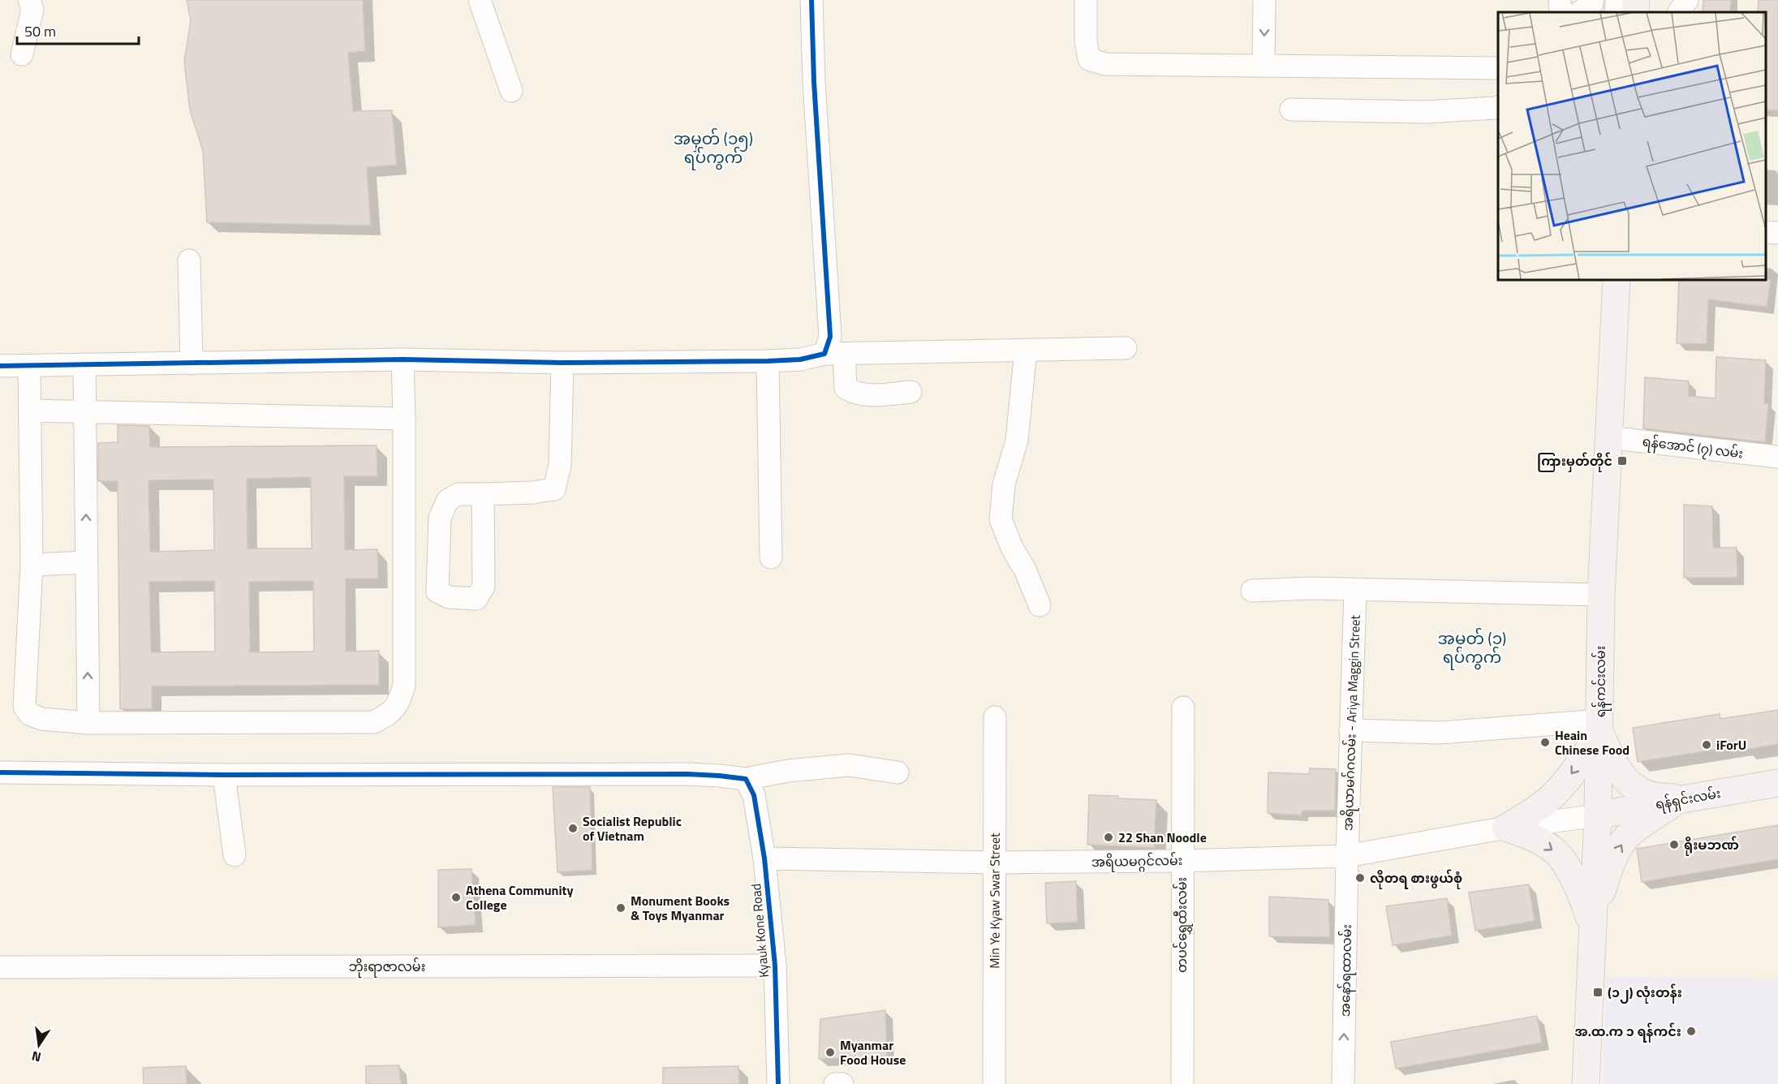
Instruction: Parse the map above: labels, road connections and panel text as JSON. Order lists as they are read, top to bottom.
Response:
{
  "streets": {
    "main road": ["ရန်ကင်းလမ်း", "ရန်ရှင်းလမ်း"],
    "street": [
      "ရန်အောင် (၇) လမ်း",
      "အရိယာမဂ်ဂလမ်း - Ariya Maggin Street",
      "အရိယမဂ္ဂင်လမ်း",
      "Min Ye Kyaw Swar Street",
      "တပင်ရွှေထီးလမ်း",
      "Kyauk Kone Road",
      "ဘိုးရာဇာလမ်း",
      "အနော်ရထာလမ်း"
    ]
  },
  "crossings": [
    ["ရန်အောင် (၇) လမ်း", "ရန်ကင်းလမ်း"],
    ["ရန်ကင်းလမ်း", "ရန်ရှင်းလမ်း"],
    ["အရိယာမဂ်ဂလမ်း - Ariya Maggin Street", "အရိယမဂ္ဂင်လမ်း"],
    ["အရိယာမဂ်ဂလမ်း - Ariya Maggin Street", "အနော်ရထာလမ်း"],
    ["အရိယမဂ္ဂင်လမ်း", "Min Ye Kyaw Swar Street"],
    ["အရိယမဂ္ဂင်လမ်း", "တပင်ရွှေထီးလမ်း"],
    ["အရိယမဂ္ဂင်လမ်း", "Kyauk Kone Road"],
    ["အရိယမဂ္ဂင်လမ်း", "အနော်ရထာလမ်း"],
    ["Kyauk Kone Road", "ဘိုးရာဇာလမ်း"]
  ],
  "one_way": ["အနော်ရထာလမ်း"],
  "districts": ["အမှတ် (၁၅) ရပ်ကွက်", "အမှတ် (၁) ရပ်ကွက်"],
  "places": {
    "transit": ["ကြားမှတ်တိုင်", "(၁၂) လုံးတန်း"],
    "other": [
      "Heain Chinese Food",
      "iForU",
      "Socialist Republic of Vietnam",
      "22 Shan Noodle",
      "ရိုးမဘဏ်",
      "လိုတရ စားဖွယ်စုံ",
      "Athena Community College",
      "Monument Books & Toys Myanmar",
      "အ.ထ.က ၁ ရန်ကင်း",
      "Myanmar Food House"
    ]
  },
  "scale_bar": "50 m",
  "north": "bottom"
}
